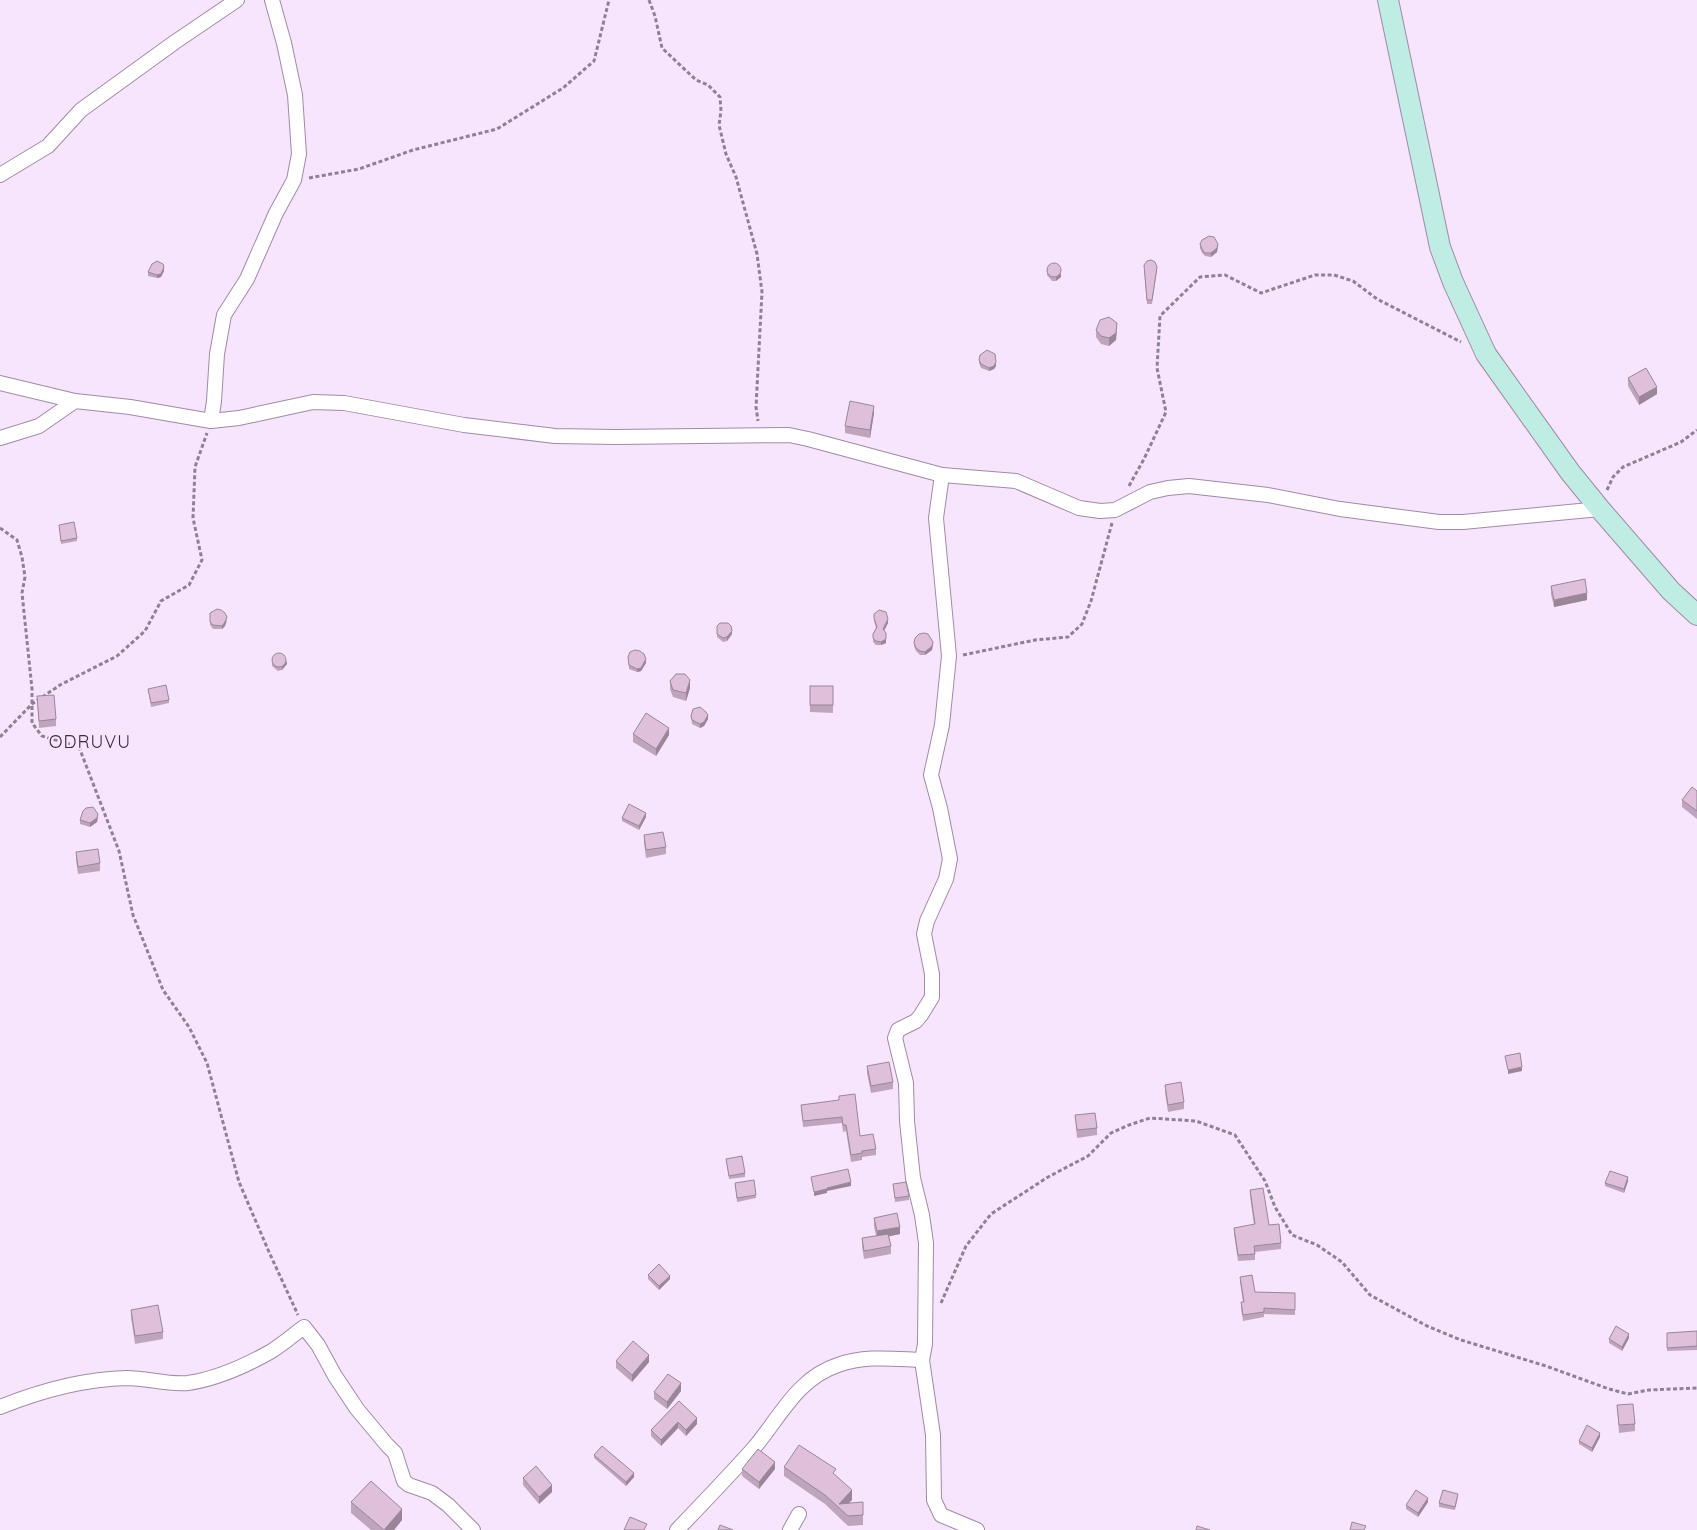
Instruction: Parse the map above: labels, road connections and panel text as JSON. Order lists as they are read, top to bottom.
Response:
{
  "districts": ["ODRUVU"]
}
